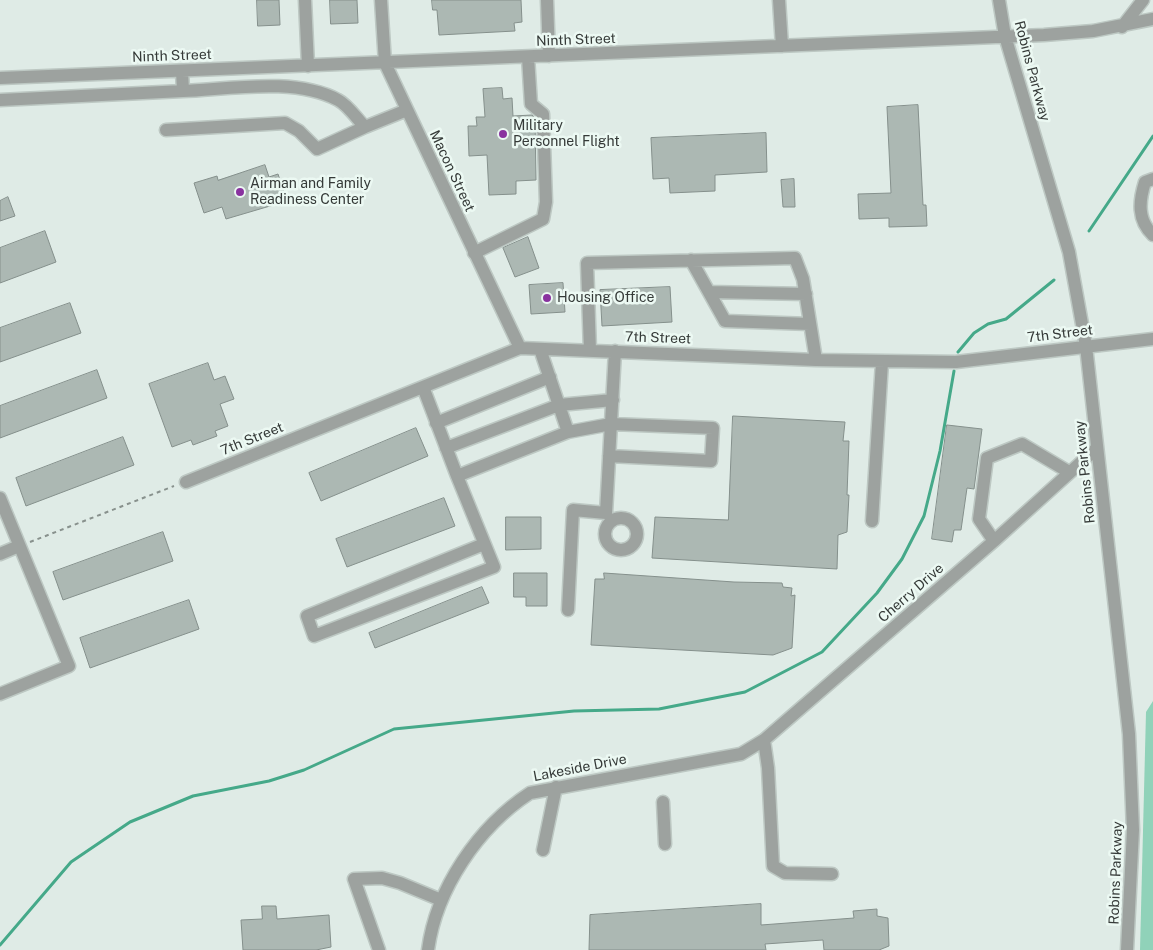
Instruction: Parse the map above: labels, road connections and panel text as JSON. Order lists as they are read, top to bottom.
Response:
{
  "streets": {
    "street": [
      "Ninth Street",
      "Robins Parkway",
      "Macon Street",
      "7th Street",
      "Cherry Drive",
      "Lakeside Drive"
    ]
  },
  "crossings": [
    ["Ninth Street", "Robins Parkway"],
    ["Ninth Street", "Macon Street"],
    ["Robins Parkway", "7th Street"],
    ["Robins Parkway", "Cherry Drive"],
    ["Macon Street", "7th Street"],
    ["Cherry Drive", "Lakeside Drive"]
  ],
  "places": ["Military Personnel Flight", "Airman and Family Readiness Center", "Housing Office"]
}
